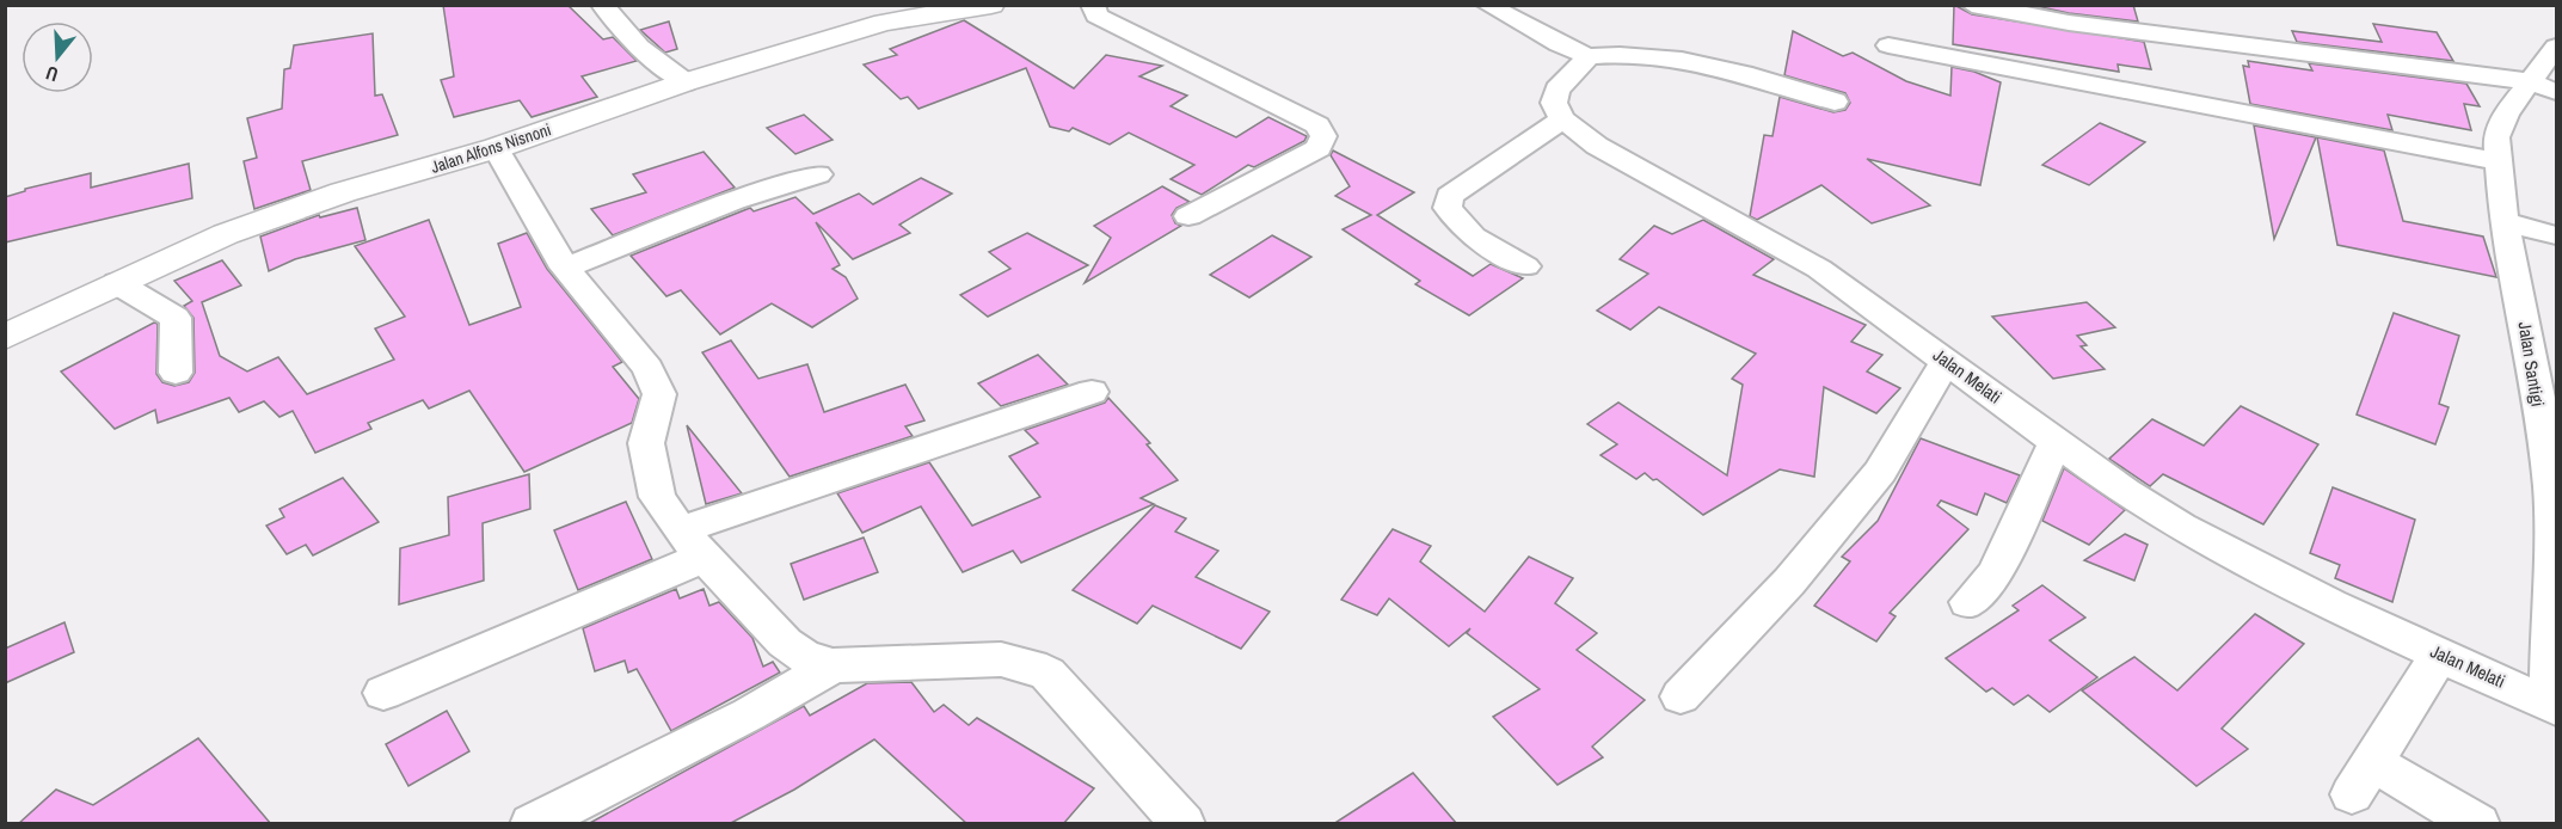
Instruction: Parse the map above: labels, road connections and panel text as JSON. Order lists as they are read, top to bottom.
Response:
{
  "streets": {
    "main road": ["Jalan Alfons Nisnoni"],
    "street": ["Jalan Santigi", "Jalan Melati"]
  },
  "crossings": [
    ["Jalan Santigi", "Jalan Melati"]
  ],
  "north": "bottom"
}
